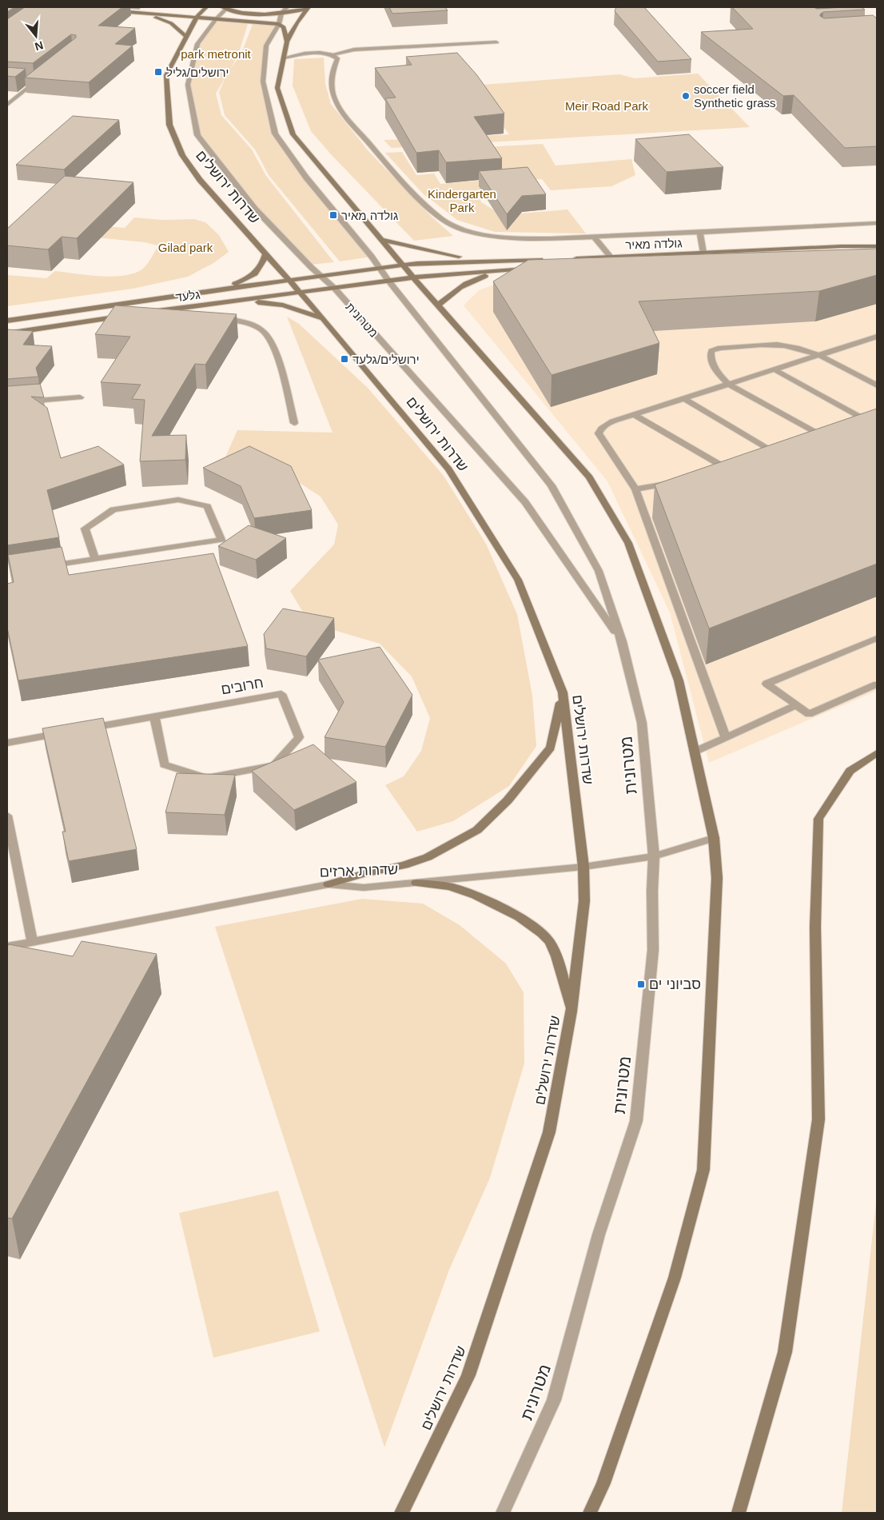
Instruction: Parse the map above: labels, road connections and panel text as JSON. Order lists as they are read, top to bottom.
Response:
{
  "streets": {
    "main road": ["שדרות ירושלים", "גולדה מאיר", "גלעד"],
    "street": ["מטרונית", "חרובים", "שדרות ארזים"]
  },
  "crossings": [
    ["שדרות ירושלים", "גלעד"],
    ["שדרות ירושלים", "שדרות ארזים"],
    ["מטרונית", "שדרות ארזים"]
  ],
  "parks": [
    "park metronit",
    "Meir Road Park",
    "Kindergarten Park",
    "Gilad park"
  ],
  "places": {
    "transit": [
      "ירושלים/גליל",
      "גולדה מאיר",
      "ירושלים/גלעד",
      "סביוני ים"
    ],
    "other": ["soccer field Synthetic grass"]
  },
  "north": "bottom"
}
